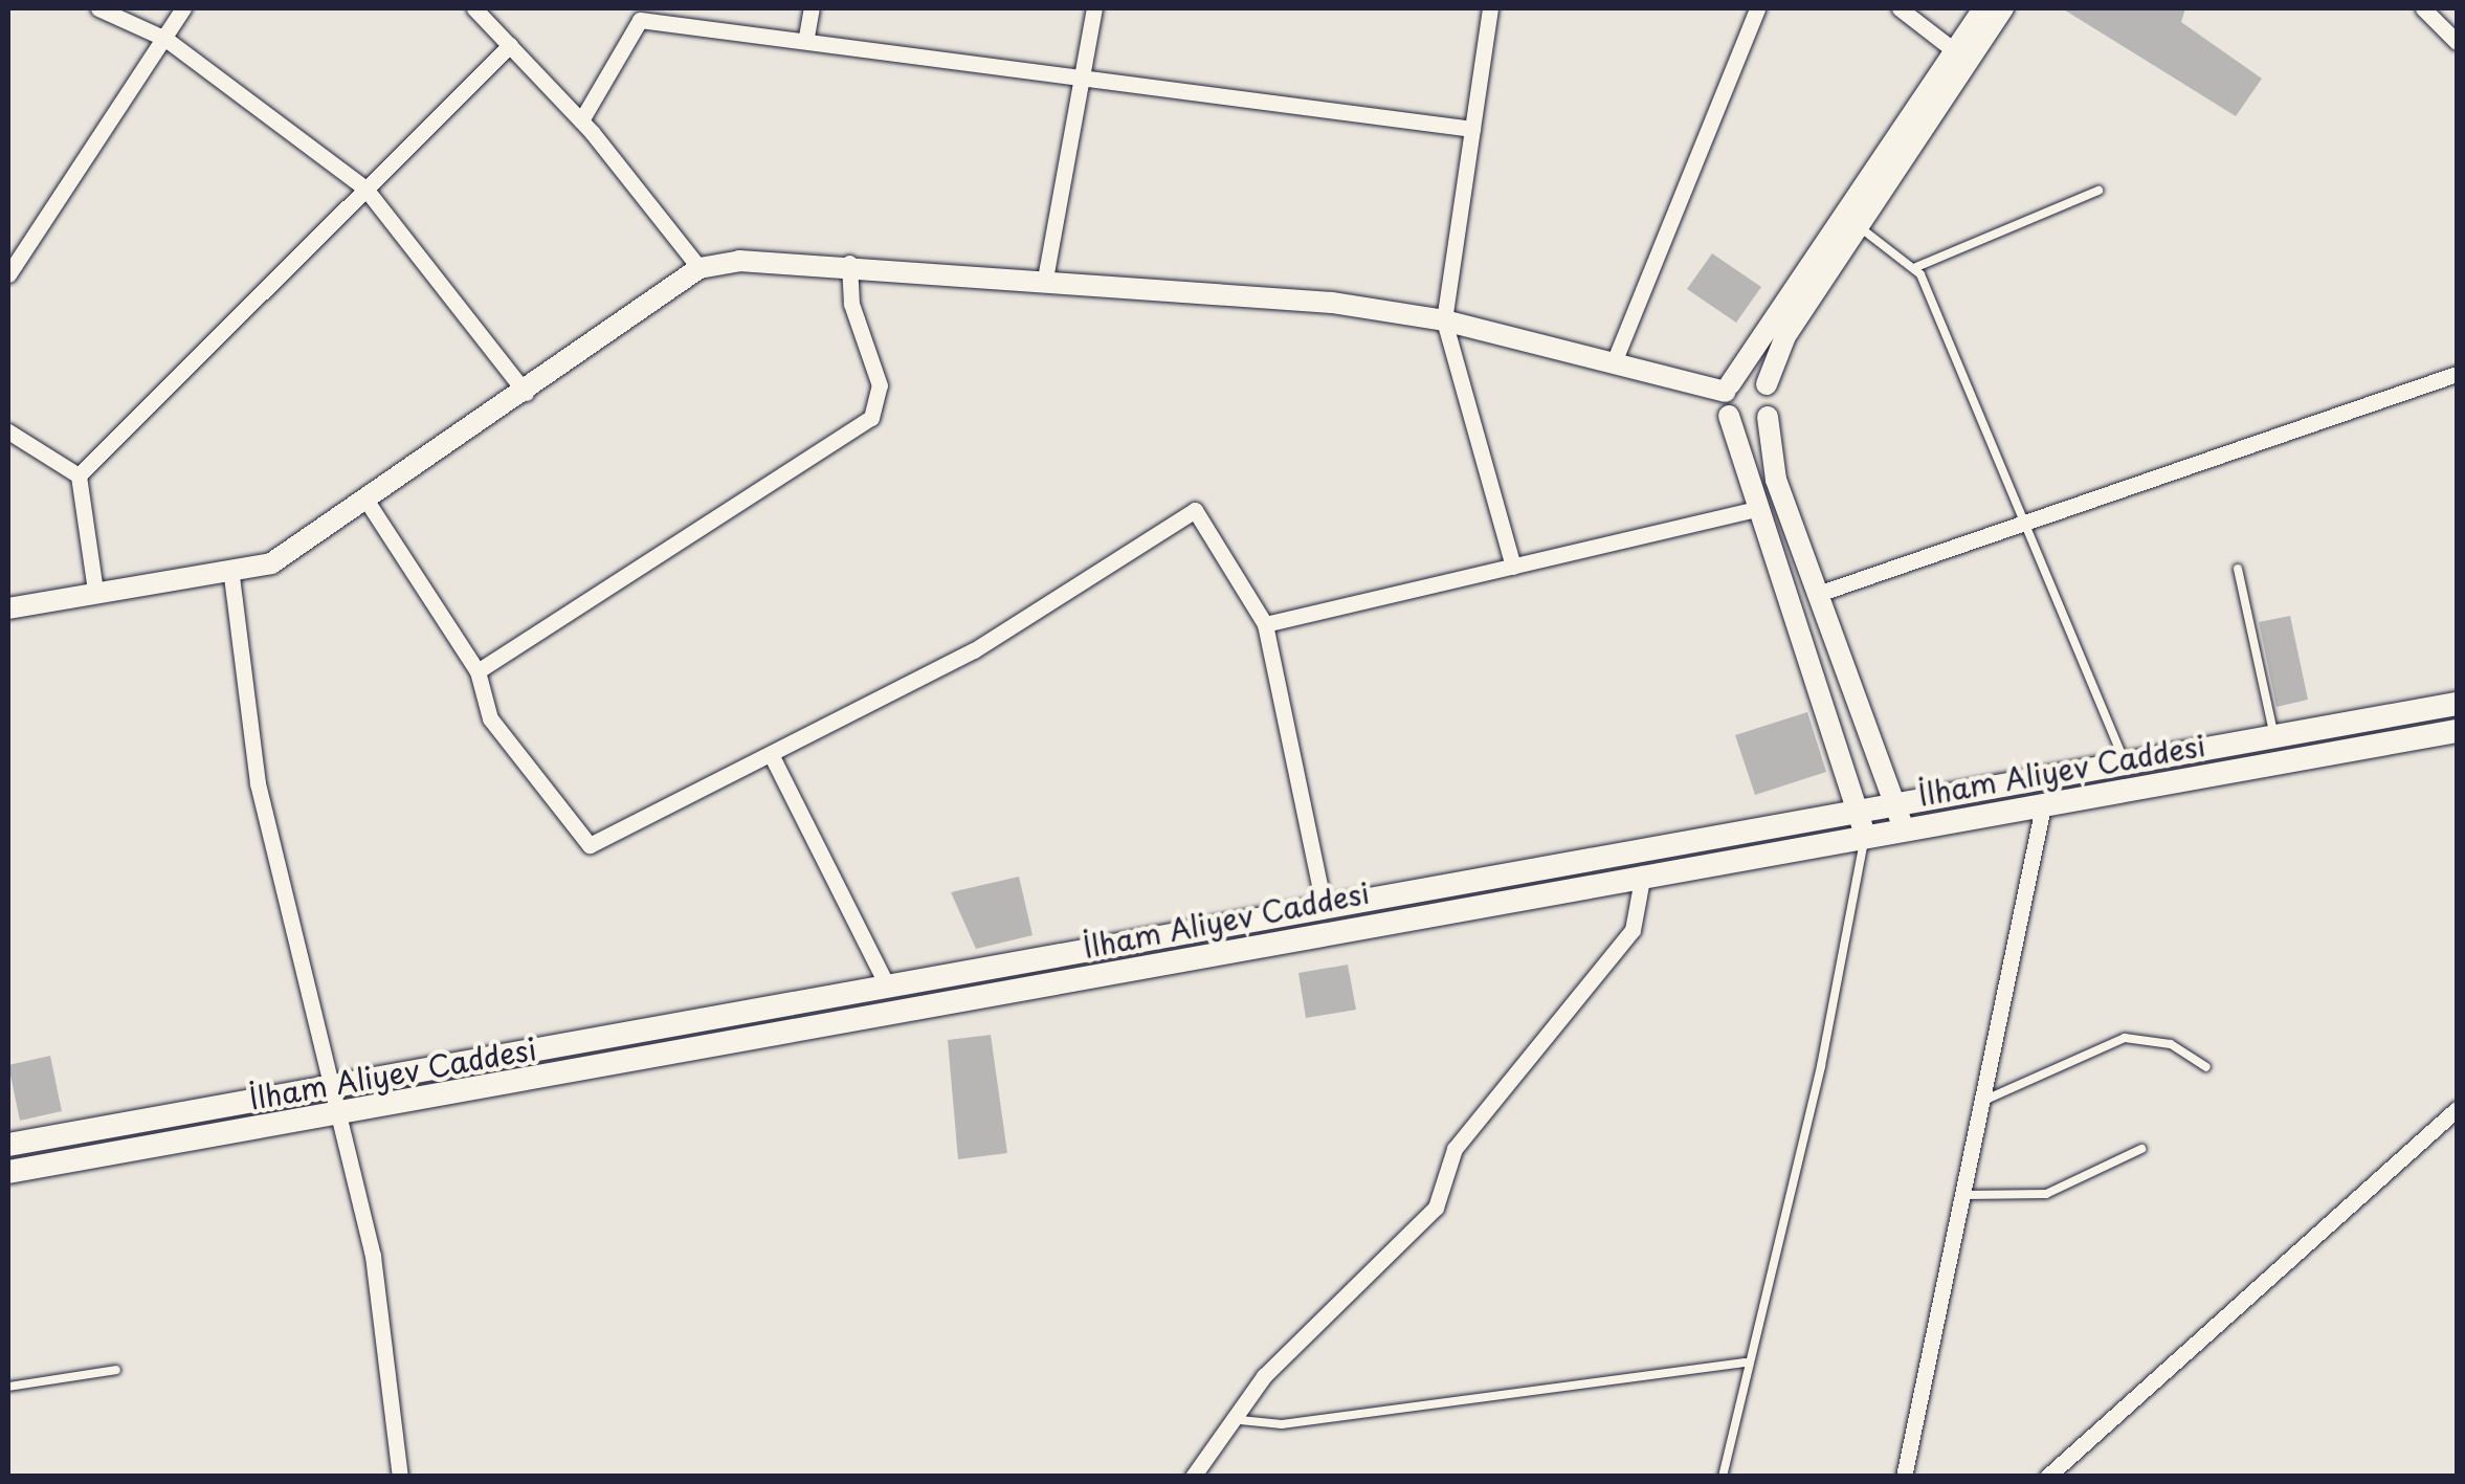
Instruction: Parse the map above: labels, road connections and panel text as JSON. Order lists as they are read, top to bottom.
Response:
{
  "streets": {
    "main road": ["İlham Aliyev Caddesi"]
  }
}
